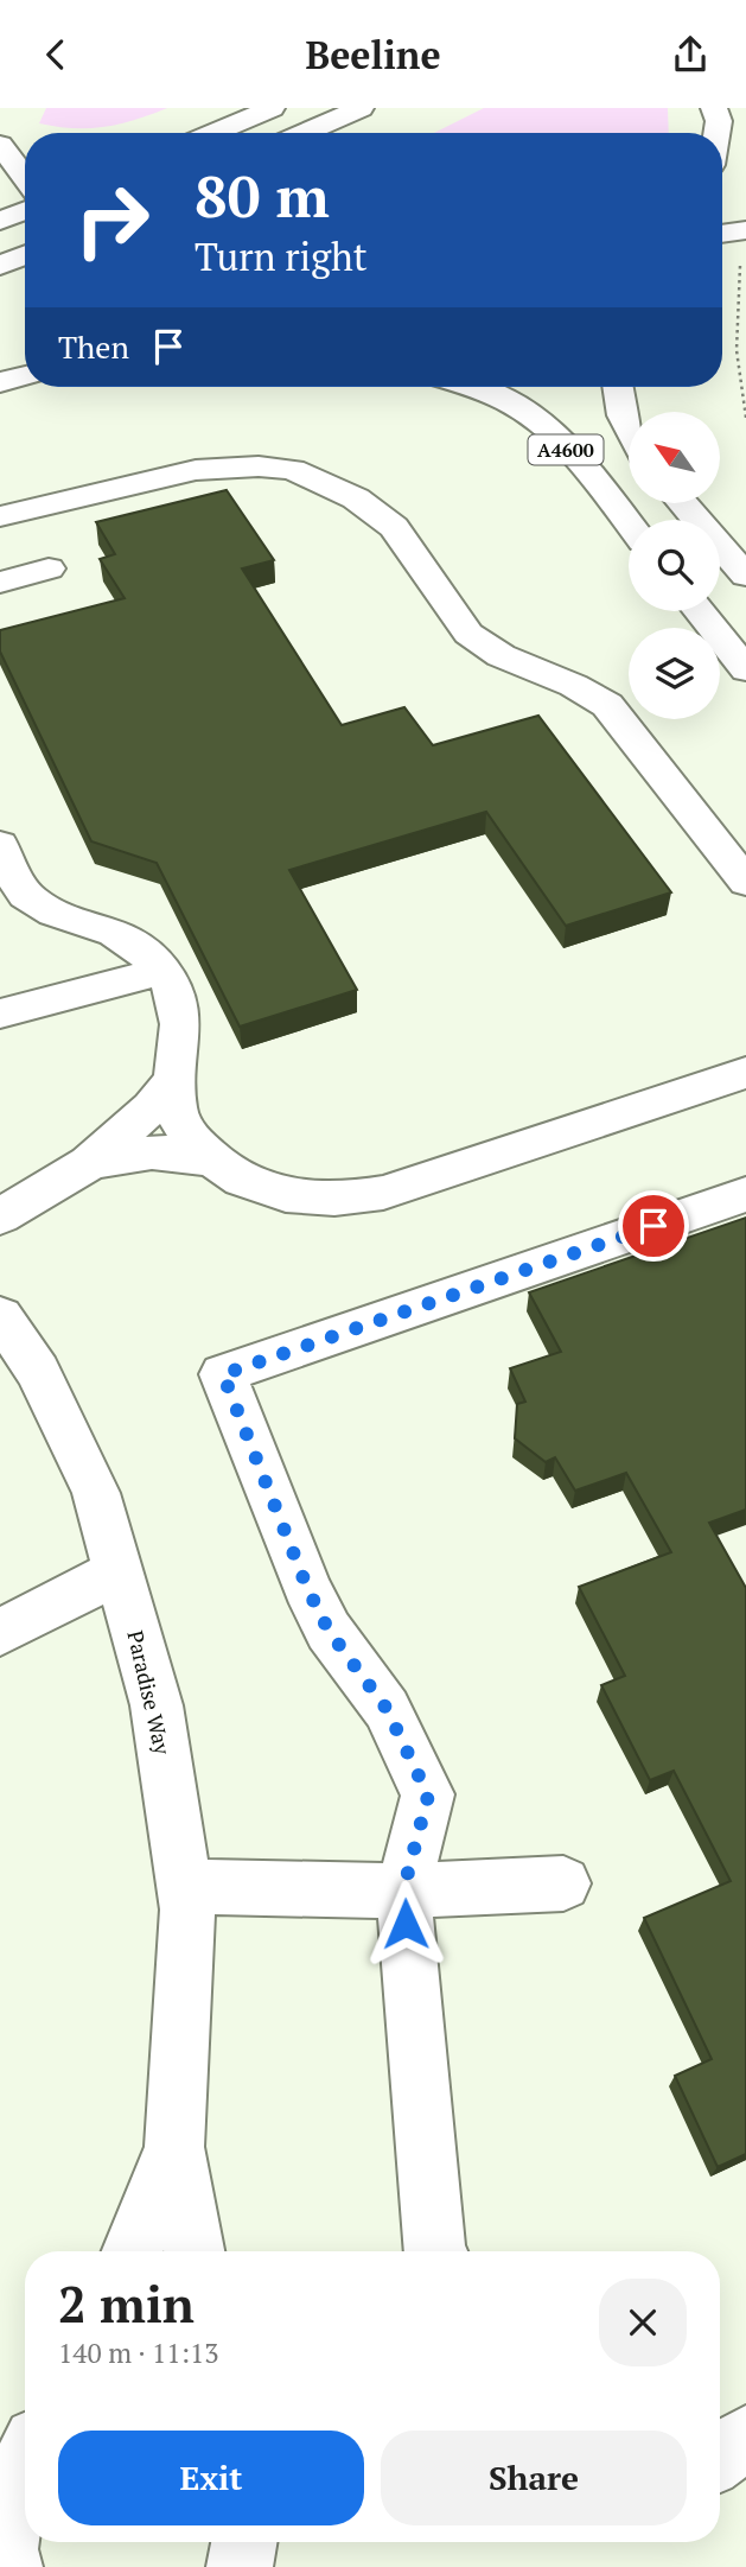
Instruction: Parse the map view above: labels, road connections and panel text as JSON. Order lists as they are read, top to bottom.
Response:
{
  "streets": {
    "main road": ["A4600", "Paradise Way"]
  },
  "north": "top left",
  "page": {
    "header": "Beeline",
    "turn": ["80 m", "Turn right"],
    "then": "Then",
    "heading": ["2 min", "140 m · 11:13"],
    "buttons": ["Exit", "Share"]
  }
}
